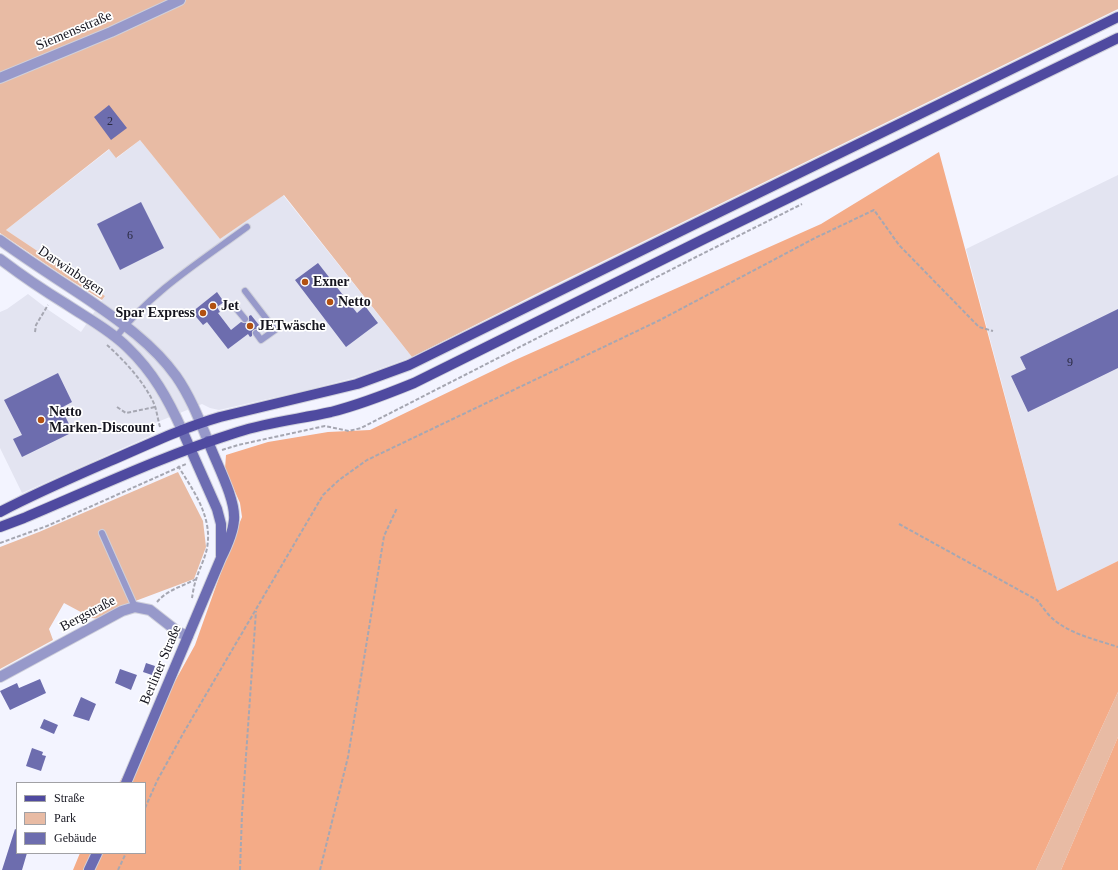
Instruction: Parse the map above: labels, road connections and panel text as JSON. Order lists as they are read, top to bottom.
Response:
{
  "streets": {
    "street": [
      "Siemensstraße",
      "Darwinbogen",
      "Bergstraße",
      "Berliner Straße"
    ]
  },
  "crossings": [
    ["Darwinbogen", "Berliner Straße"],
    ["Bergstraße", "Berliner Straße"]
  ],
  "places": [
    "Exner",
    "Netto",
    "Jet",
    "Spar Express",
    "JETwäsche",
    "Netto Marken-Discount"
  ],
  "house_numbers": ["2", "6", "9"],
  "legend": ["Straße", "Park", "Gebäude"]
}
